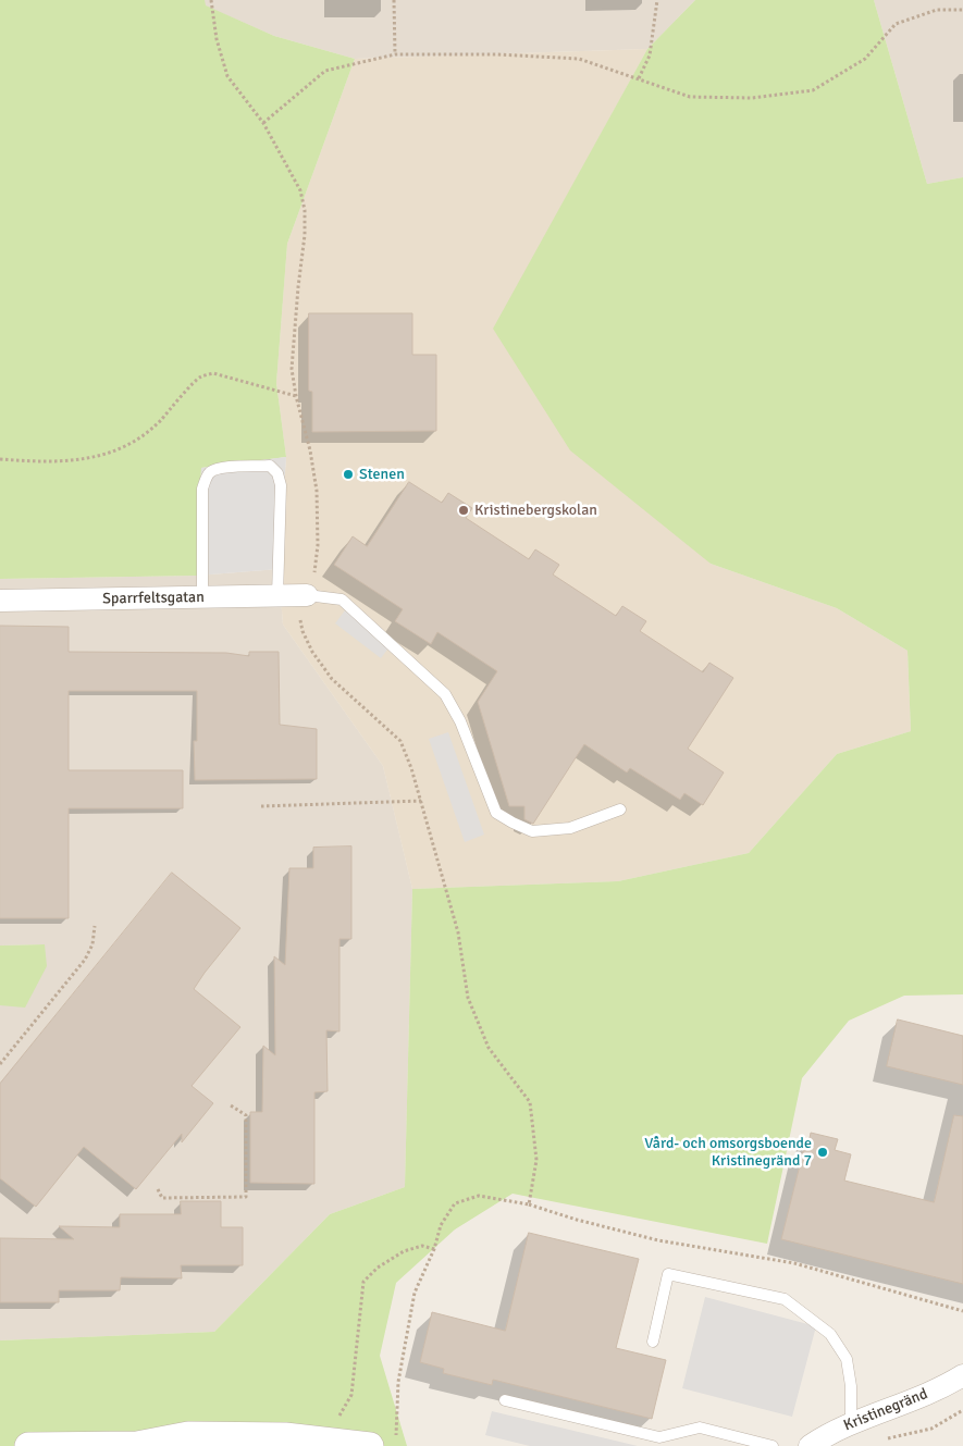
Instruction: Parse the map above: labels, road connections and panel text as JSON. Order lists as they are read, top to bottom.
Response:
{
  "streets": {
    "street": ["Sparrfeltsgatan", "Kristinegränd"]
  },
  "places": ["Stenen", "Kristinebergskolan", "Vård- och omsorgsboende Kristinegränd 7"]
}
